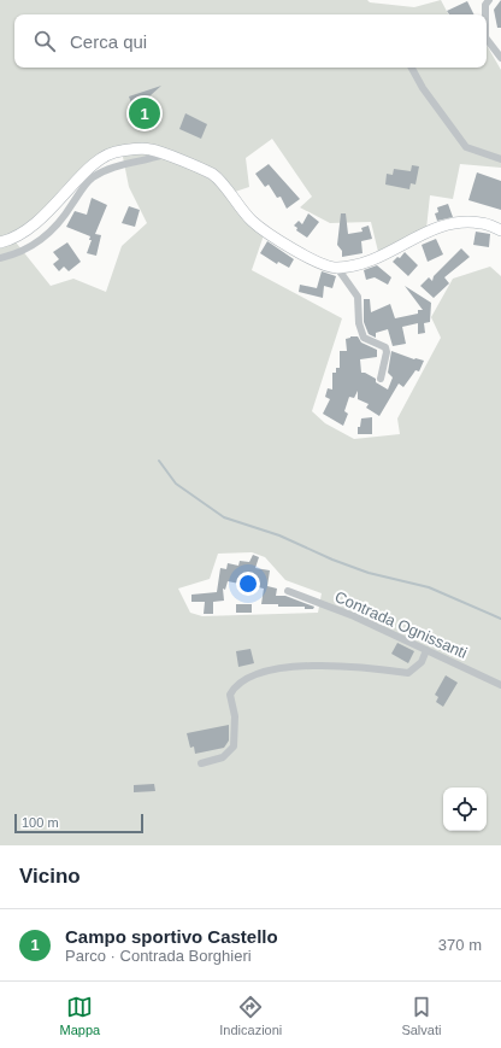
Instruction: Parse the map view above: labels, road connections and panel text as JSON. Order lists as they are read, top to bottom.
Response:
{
  "streets": {
    "street": ["Contrada Ognissanti"]
  },
  "scale_bar": "100 m",
  "page": {
    "search": "Cerca qui",
    "pins": "1",
    "scale": "100 m",
    "heading": "Vicino",
    "list": [
      {
        "mark": "1",
        "name": "Campo sportivo Castello",
        "note": "Parco · Contrada Borghieri",
        "value": "370 m"
      }
    ],
    "nav": ["Mappa", "Indicazioni", "Salvati"]
  }
}
